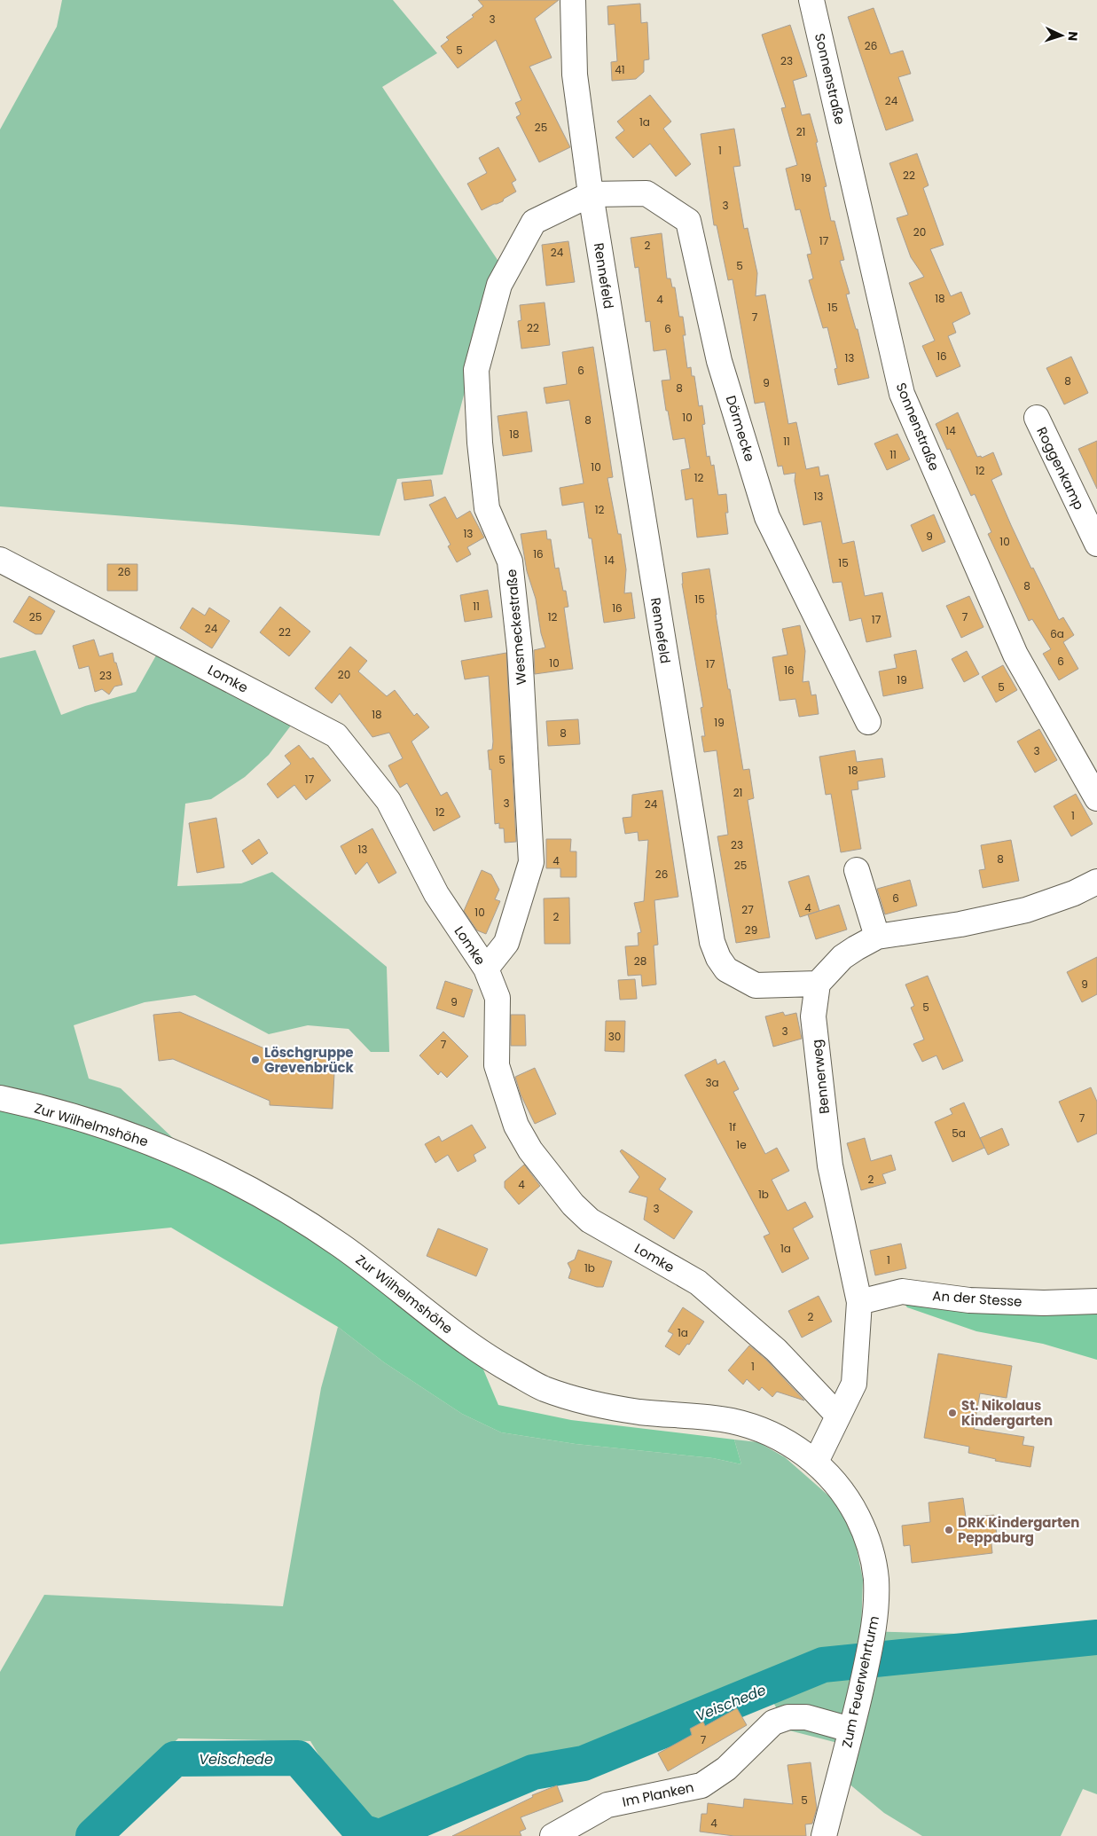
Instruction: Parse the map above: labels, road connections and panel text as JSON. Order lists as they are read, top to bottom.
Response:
{
  "streets": {
    "street": [
      "Sonnenstraße",
      "Rennefeld",
      "Dörmecke",
      "Roggenkamp",
      "Wesmeckestraße",
      "Lomke",
      "Bennerweg",
      "Zur Wilhelmshöhe",
      "An der Stesse",
      "Zum Feuerwehrturm",
      "Im Planken"
    ]
  },
  "crossings": [
    ["Rennefeld", "Dörmecke"],
    ["Rennefeld", "Wesmeckestraße"],
    ["Rennefeld", "Bennerweg"],
    ["Dörmecke", "Wesmeckestraße"],
    ["Wesmeckestraße", "Lomke"],
    ["Lomke", "Bennerweg"],
    ["Bennerweg", "Zur Wilhelmshöhe"],
    ["Bennerweg", "An der Stesse"],
    ["Bennerweg", "Zum Feuerwehrturm"],
    ["Zur Wilhelmshöhe", "Zum Feuerwehrturm"],
    ["Zum Feuerwehrturm", "Im Planken"]
  ],
  "water": ["Veischede"],
  "places": ["Löschgruppe Grevenbrück", "St. Nikolaus Kindergarten", "DRK Kindergarten Peppaburg"],
  "house_numbers": [
    "3",
    "26",
    "5",
    "23",
    "41",
    "24",
    "1a",
    "25",
    "21",
    "1",
    "22",
    "19",
    "3",
    "20",
    "17",
    "2",
    "24",
    "5",
    "18",
    "4",
    "15",
    "7",
    "22",
    "6",
    "16",
    "13",
    "6",
    "8",
    "9",
    "8",
    "10",
    "8",
    "14",
    "18",
    "11",
    "11",
    "10",
    "12",
    "12",
    "13",
    "12",
    "13",
    "9",
    "10",
    "16",
    "14",
    "15",
    "26",
    "8",
    "15",
    "11",
    "16",
    "25",
    "12",
    "7",
    "17",
    "24",
    "22",
    "6a",
    "6",
    "10",
    "17",
    "16",
    "20",
    "23",
    "19",
    "5",
    "18",
    "19",
    "8",
    "3",
    "5",
    "18",
    "17",
    "21",
    "3",
    "24",
    "12",
    "1",
    "23",
    "13",
    "8",
    "4",
    "25",
    "26",
    "6",
    "4",
    "27",
    "10",
    "2",
    "29",
    "28",
    "9",
    "9",
    "5",
    "3",
    "30",
    "7",
    "3a",
    "7",
    "1f",
    "5a",
    "1e",
    "2",
    "4",
    "1b",
    "3",
    "1a",
    "1",
    "1b",
    "2",
    "1a",
    "1",
    "7",
    "5",
    "4"
  ],
  "north": "right"
}
